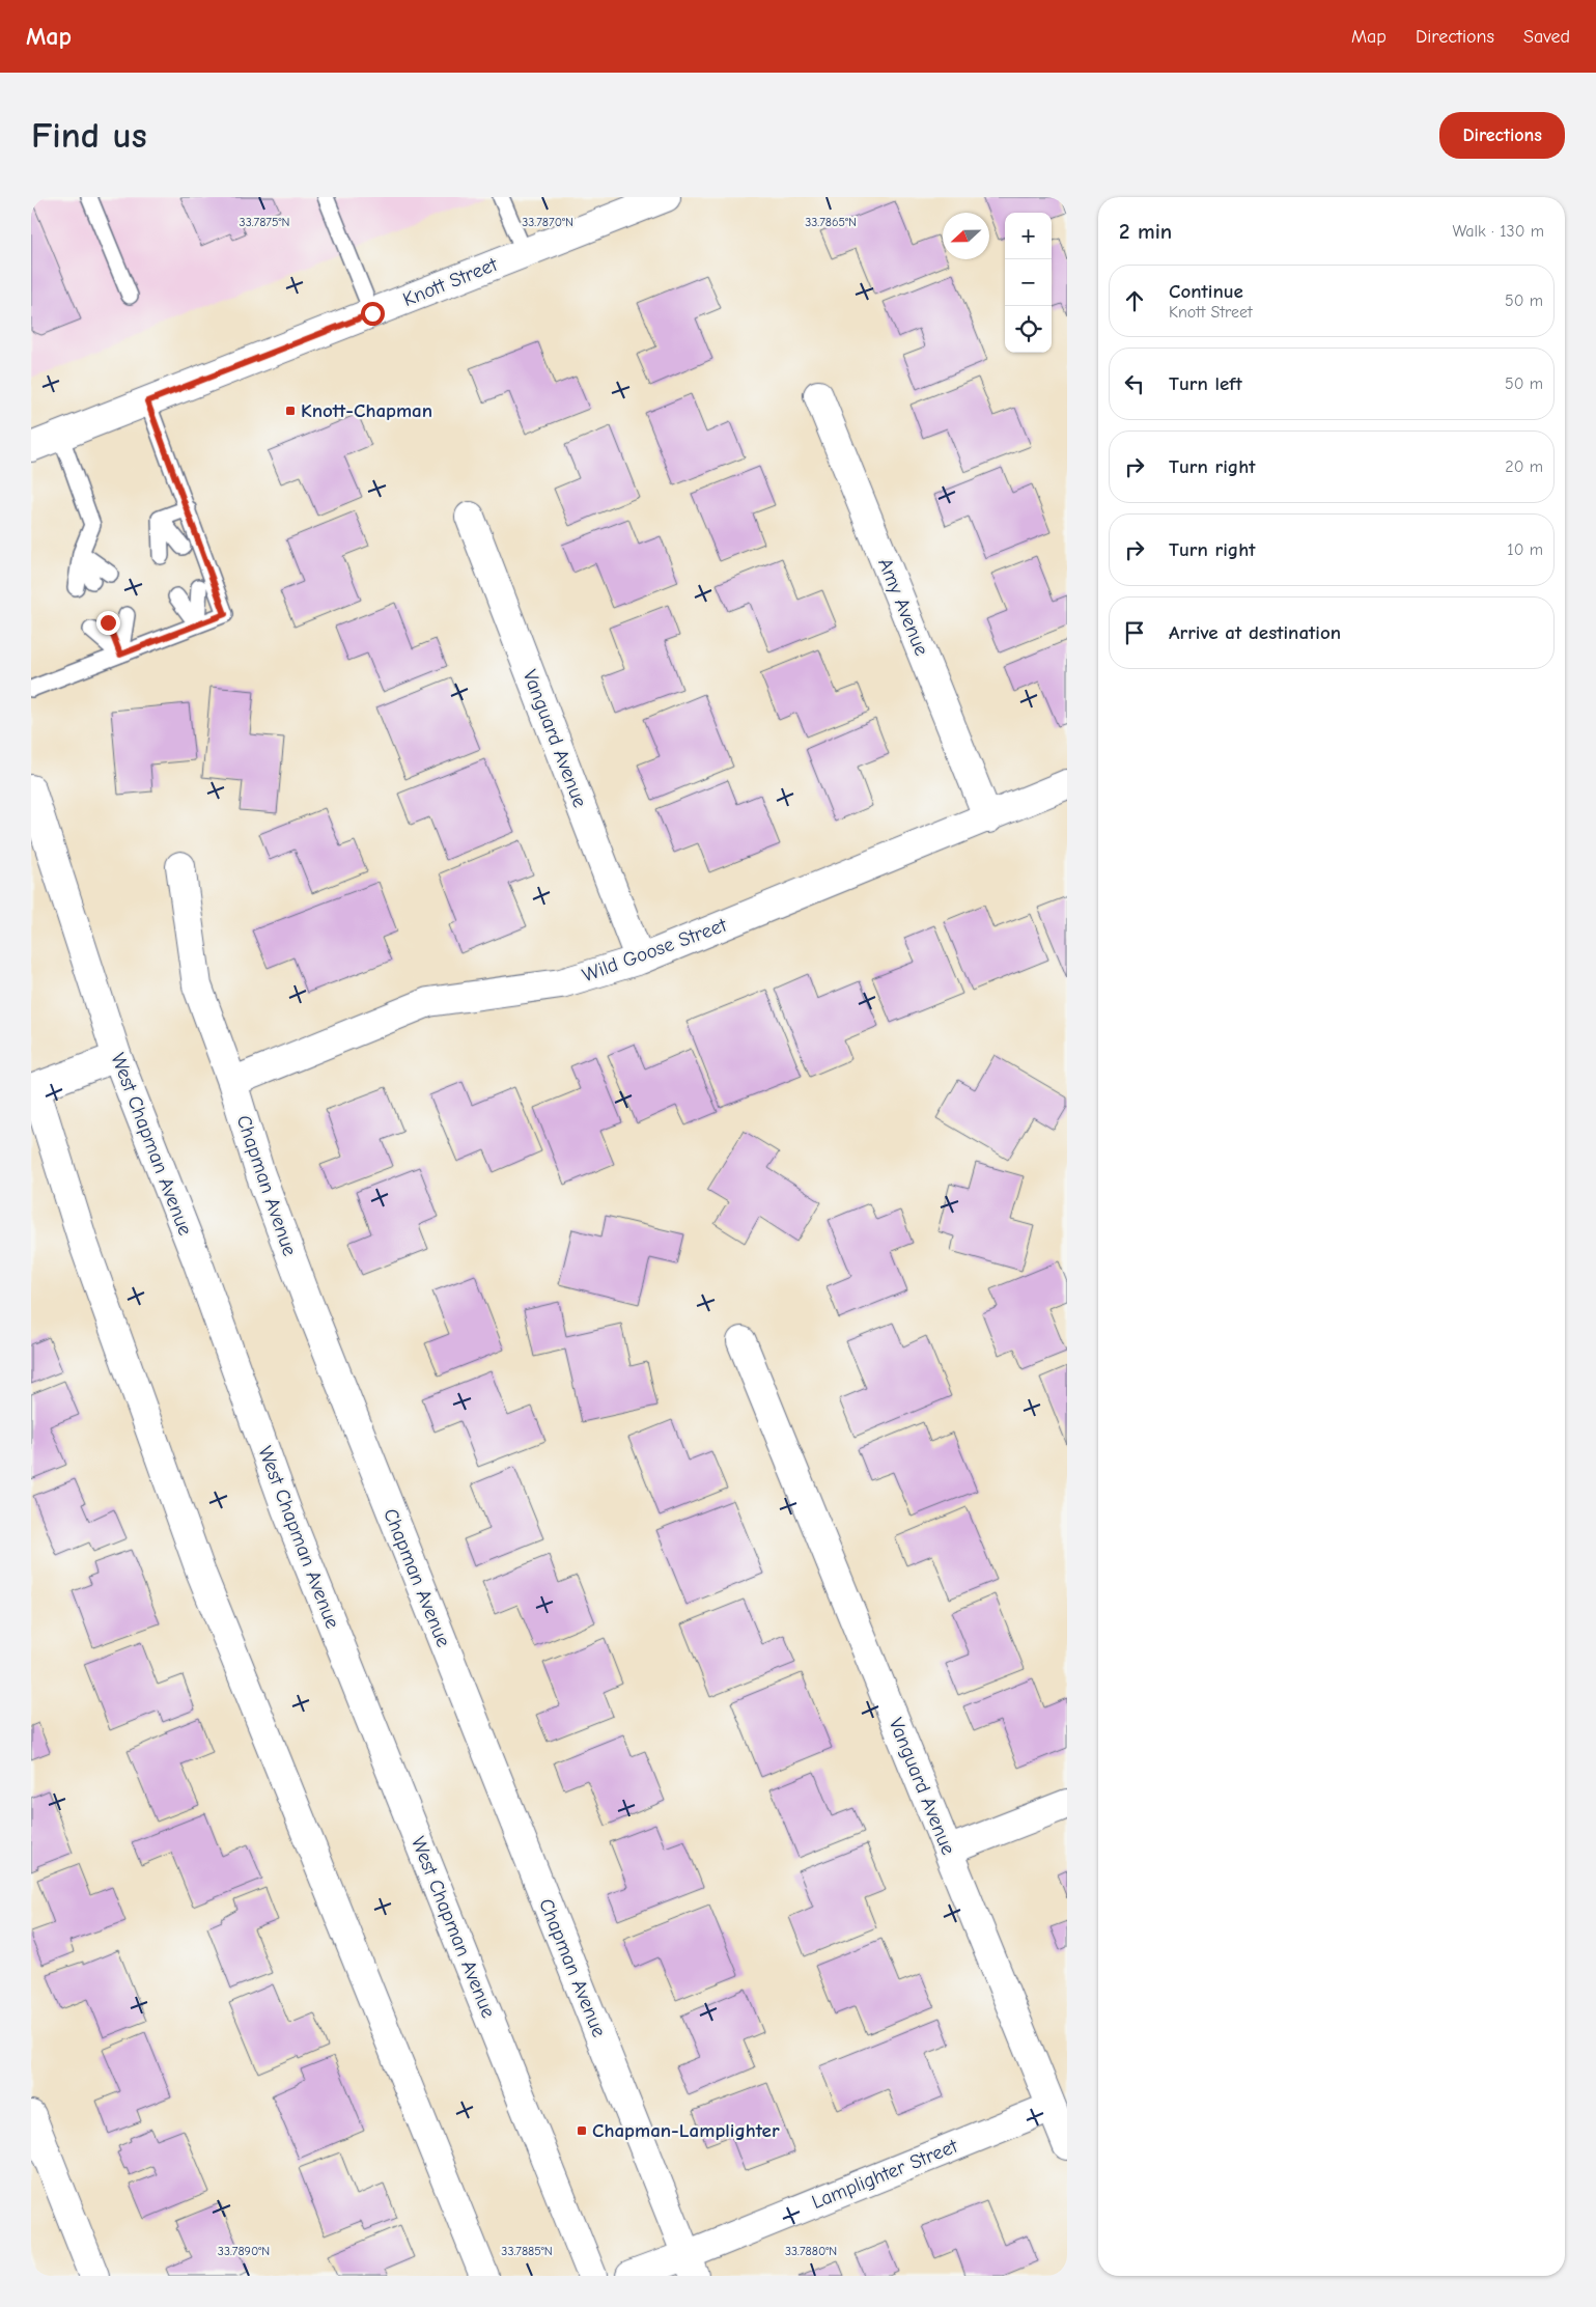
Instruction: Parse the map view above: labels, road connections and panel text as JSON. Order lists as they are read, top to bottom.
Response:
{
  "streets": {
    "street": [
      "Knott Street",
      "Amy Avenue",
      "Vanguard Avenue",
      "Wild Goose Street",
      "West Chapman Avenue",
      "Chapman Avenue",
      "Lamplighter Street"
    ]
  },
  "crossings": [
    ["Amy Avenue", "Wild Goose Street"],
    ["Vanguard Avenue", "Wild Goose Street"],
    ["Vanguard Avenue", "Lamplighter Street"],
    ["Wild Goose Street", "Chapman Avenue"],
    ["Chapman Avenue", "Lamplighter Street"]
  ],
  "places": {
    "transit": ["Knott-Chapman", "Chapman-Lamplighter"]
  },
  "north": "left",
  "page": {
    "header": "Map",
    "nav": ["Map", "Directions", "Saved"],
    "buttons": "Directions",
    "title": "Find us",
    "heading": ["2 min", "Walk · 130 m"],
    "map_buttons": ["+", "−"],
    "list": [
      ["Continue", "Knott Street", "50 m"],
      ["Turn left", "50 m"],
      ["Turn right", "20 m"],
      ["Turn right", "10 m"],
      "Arrive at destination"
    ]
  },
  "coordinates": [
    "33.7875°N",
    "33.7870°N",
    "33.7865°N",
    "33.7890°N",
    "33.7885°N",
    "33.7880°N"
  ]
}
